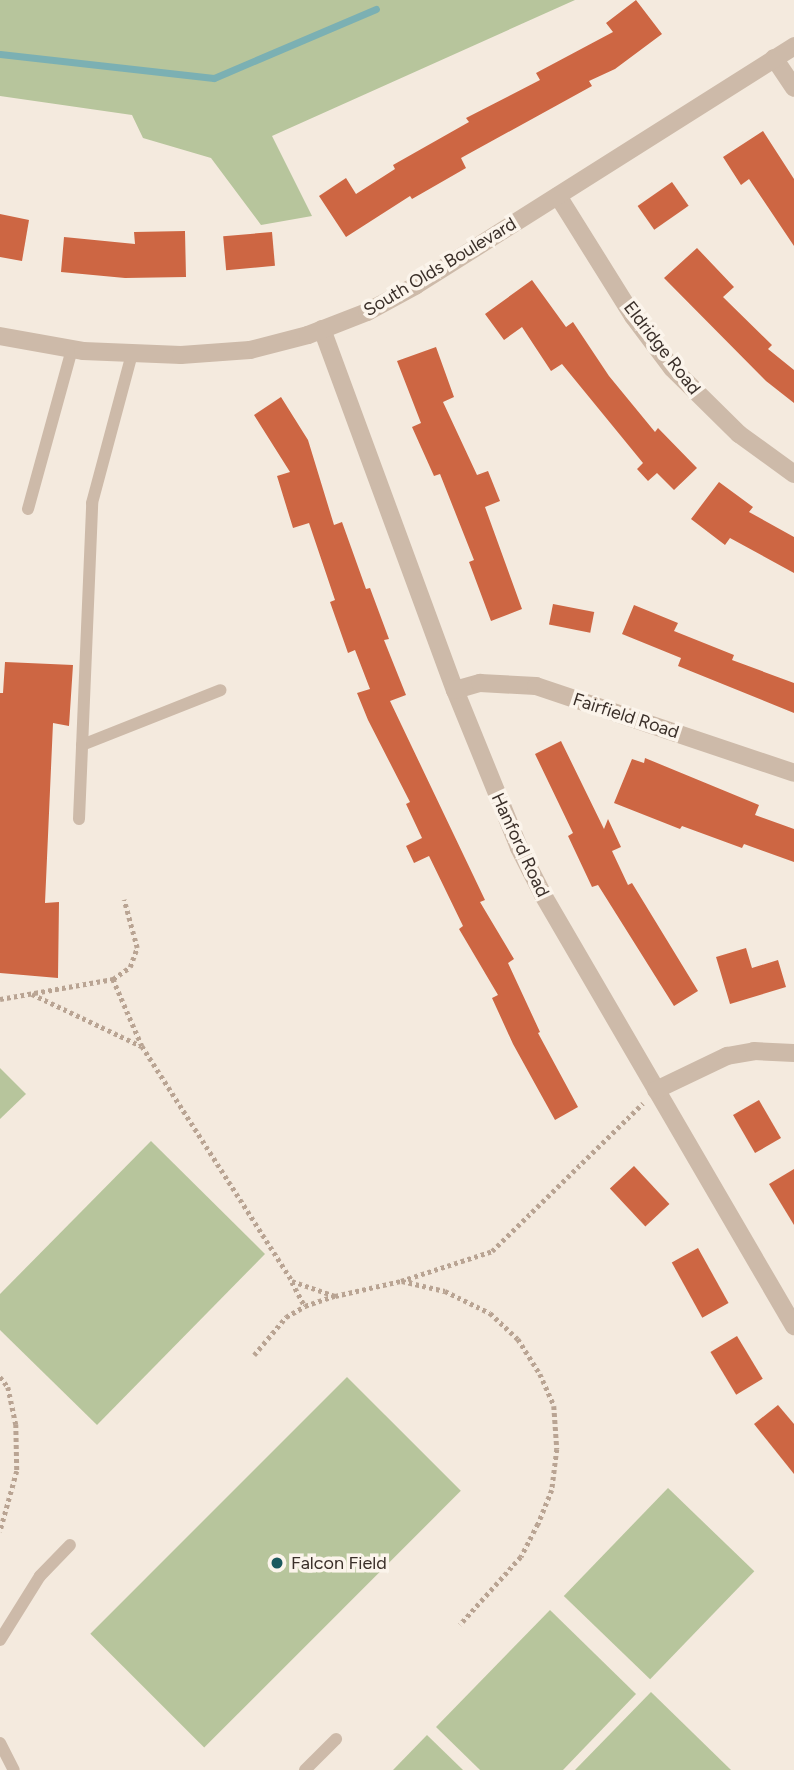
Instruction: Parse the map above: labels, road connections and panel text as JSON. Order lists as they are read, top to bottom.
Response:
{
  "streets": {
    "street": [
      "South Olds Boulevard",
      "Eldridge Road",
      "Fairfield Road",
      "Hanford Road"
    ]
  },
  "crossings": [
    ["South Olds Boulevard", "Eldridge Road"],
    ["South Olds Boulevard", "Hanford Road"],
    ["Fairfield Road", "Hanford Road"]
  ],
  "places": ["Falcon Field"]
}
